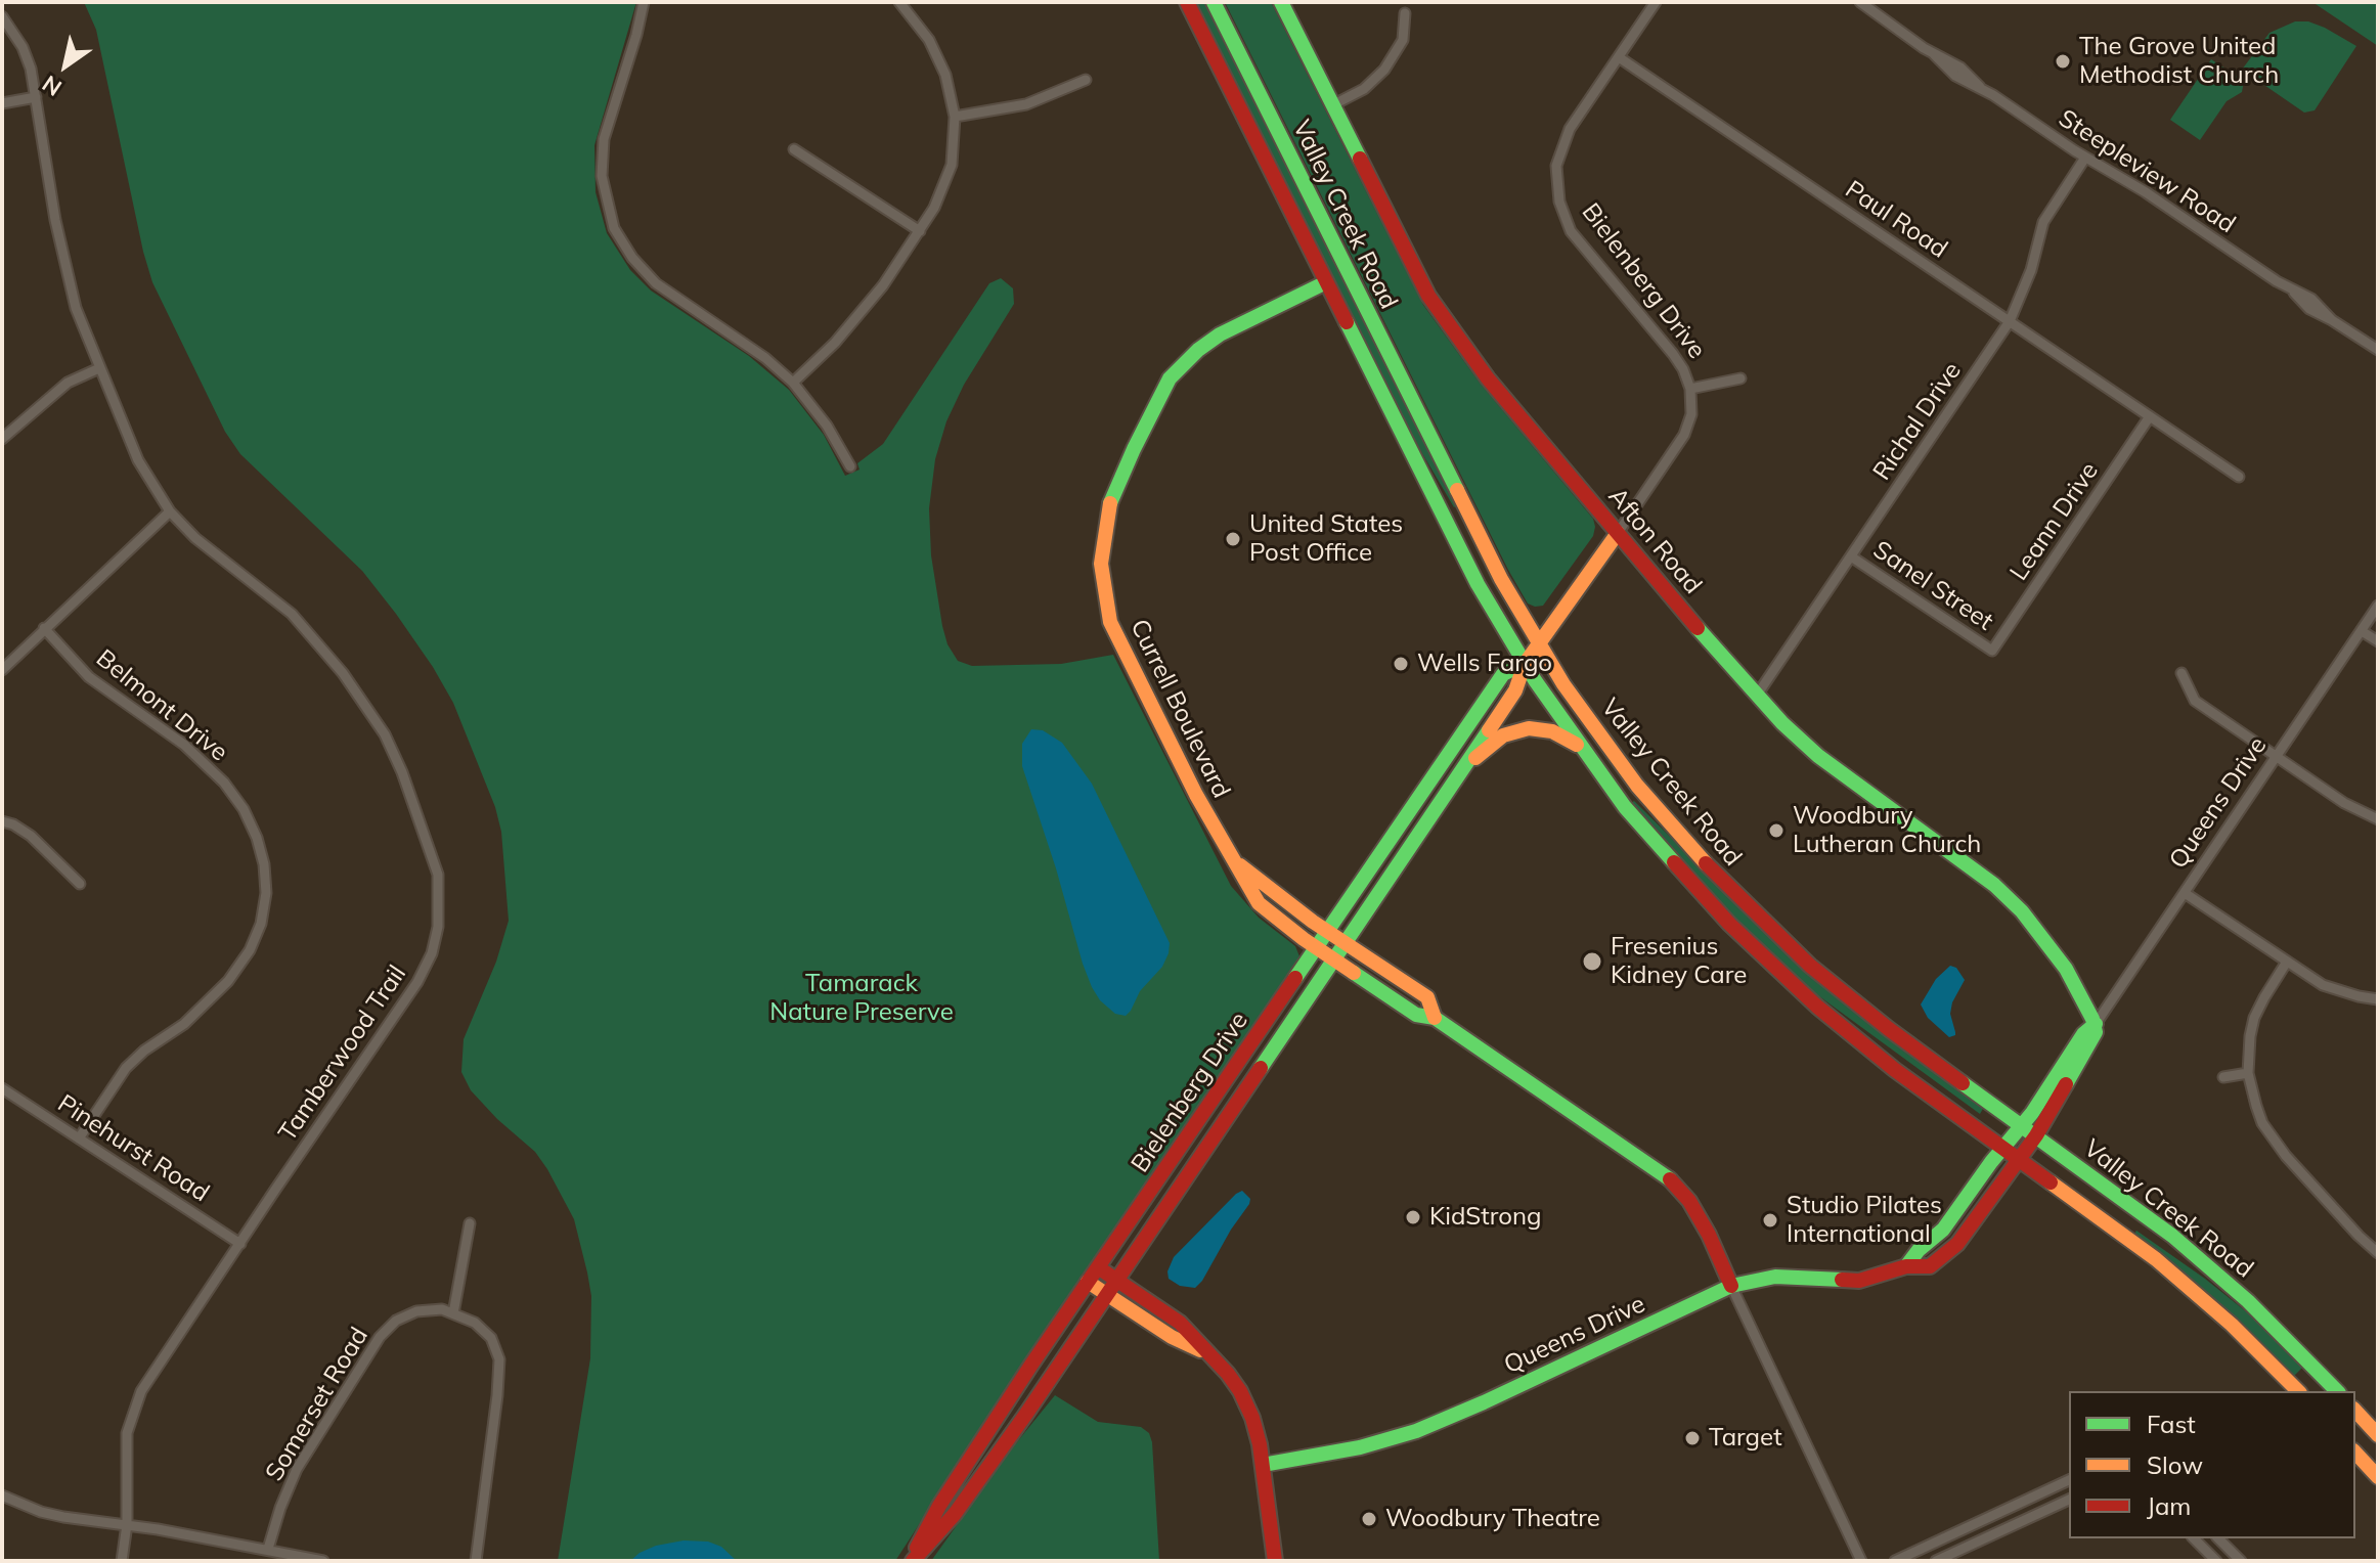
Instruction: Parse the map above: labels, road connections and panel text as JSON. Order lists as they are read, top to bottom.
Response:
{
  "streets": {
    "street": [
      "Steepleview Road",
      "Valley Creek Road",
      "Paul Road",
      "Bielenberg Drive",
      "Richal Drive",
      "Leann Drive",
      "Afton Road",
      "Sanel Street",
      "Belmont Drive",
      "Currell Boulevard",
      "Queens Drive",
      "Tamberwood Trail",
      "Pinehurst Road",
      "Somerset Road"
    ]
  },
  "crossings": [
    ["Steepleview Road", "Richal Drive"],
    ["Valley Creek Road", "Bielenberg Drive"],
    ["Valley Creek Road", "Currell Boulevard"],
    ["Valley Creek Road", "Queens Drive"],
    ["Paul Road", "Bielenberg Drive"],
    ["Paul Road", "Richal Drive"],
    ["Paul Road", "Leann Drive"],
    ["Bielenberg Drive", "Afton Road"],
    ["Bielenberg Drive", "Currell Boulevard"],
    ["Richal Drive", "Afton Road"],
    ["Richal Drive", "Sanel Street"],
    ["Leann Drive", "Sanel Street"],
    ["Afton Road", "Queens Drive"],
    ["Belmont Drive", "Pinehurst Road"],
    ["Currell Boulevard", "Queens Drive"],
    ["Tamberwood Trail", "Pinehurst Road"]
  ],
  "parks": ["Tamarack Nature Preserve"],
  "places": [
    "The Grove United Methodist Church",
    "United States Post Office",
    "Wells Fargo",
    "Woodbury Lutheran Church",
    "Fresenius Kidney Care",
    "KidStrong",
    "Studio Pilates International",
    "Target",
    "Woodbury Theatre"
  ],
  "legend": ["Fast", "Slow", "Jam"],
  "north": "bottom left"
}
